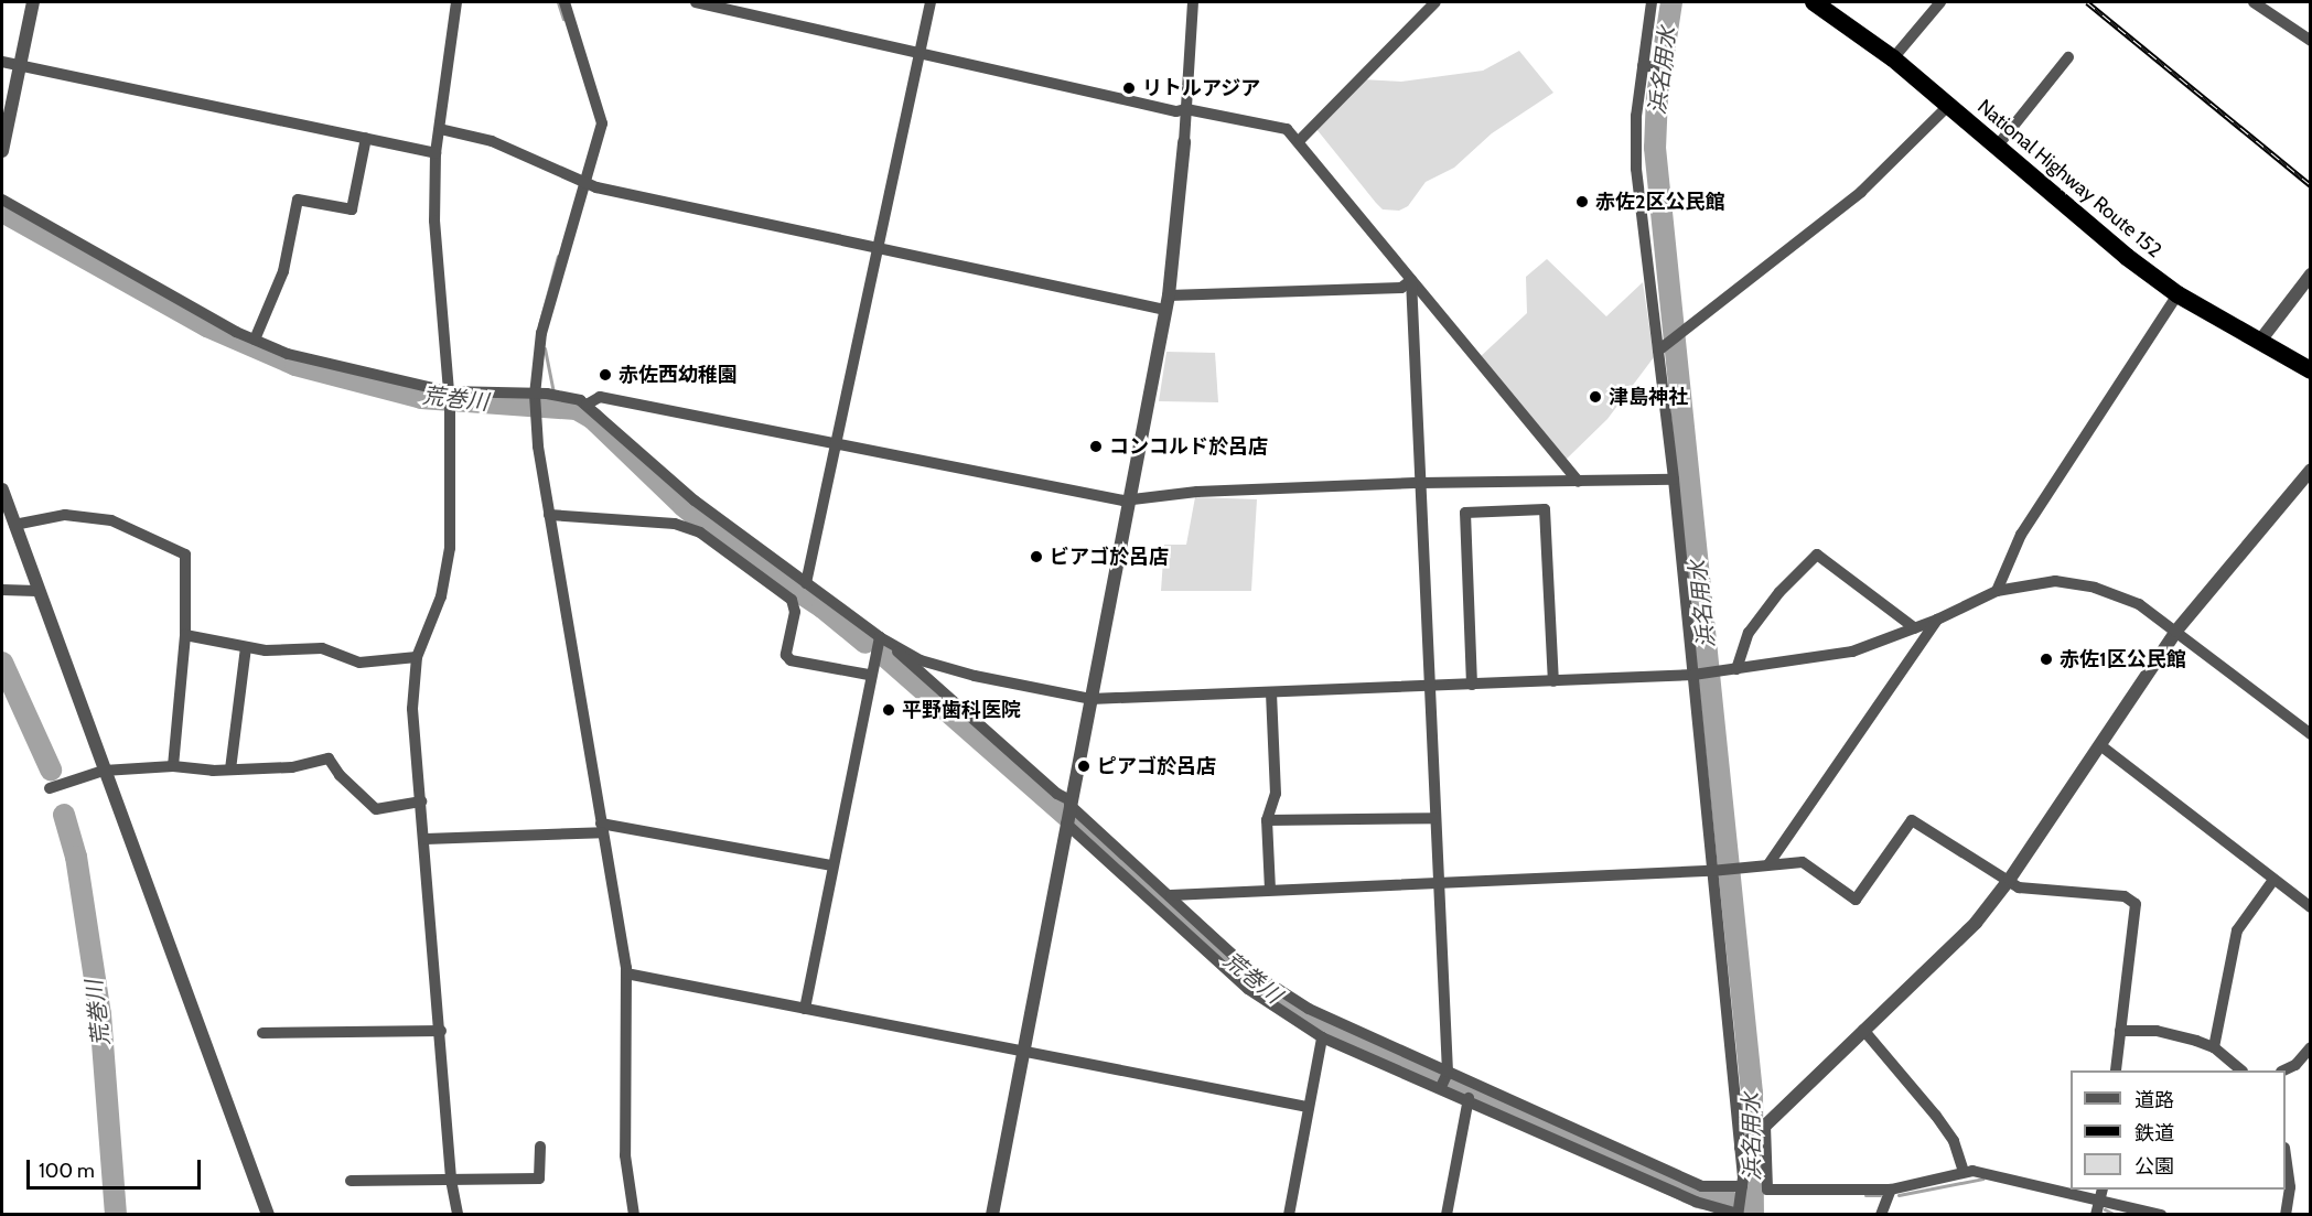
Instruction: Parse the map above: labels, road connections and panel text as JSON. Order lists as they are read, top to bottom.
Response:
{
  "streets": {
    "highway": ["National Highway Route 152"]
  },
  "water": ["浜名用水", "荒巻川"],
  "places": [
    "リトルアジア",
    "赤佐2区公民館",
    "赤佐西幼稚園",
    "津島神社",
    "コンコルド於呂店",
    "ビアゴ於呂店",
    "赤佐1区公民館",
    "平野歯科医院",
    "ピアゴ於呂店"
  ],
  "legend": ["道路", "鉄道", "公園"],
  "scale_bar": "100 m"
}
